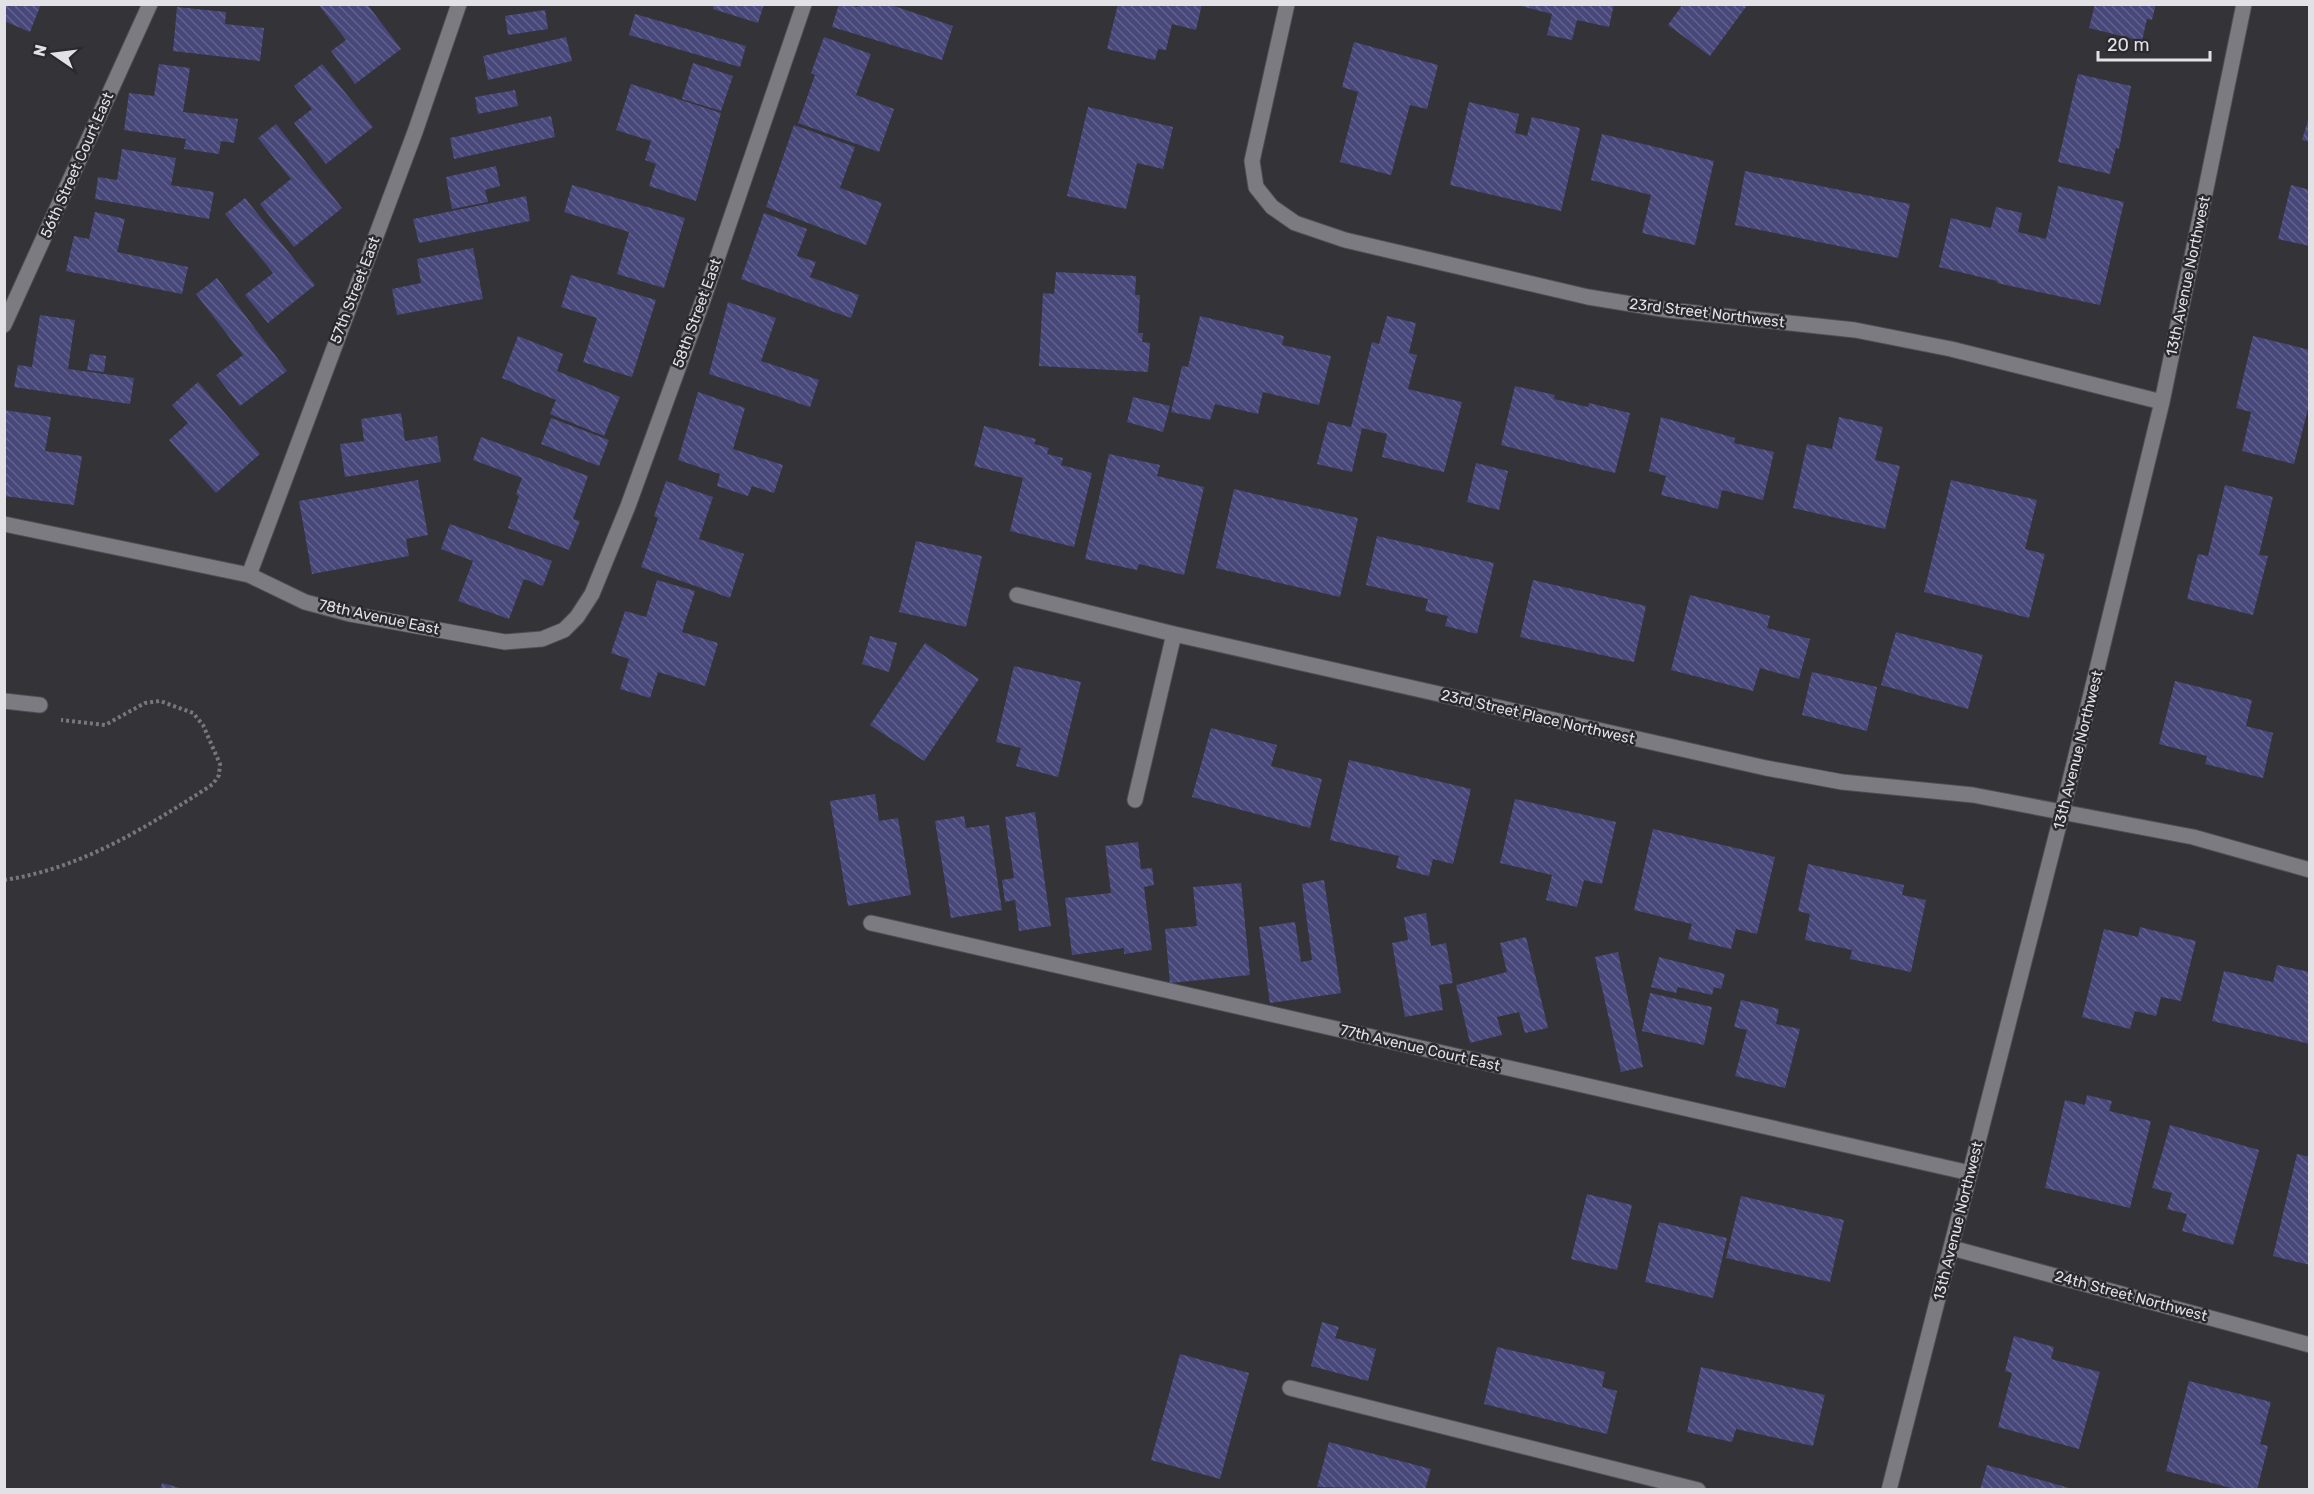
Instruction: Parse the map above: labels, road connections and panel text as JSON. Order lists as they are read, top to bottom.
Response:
{
  "streets": {
    "street": [
      "56th Street Court East",
      "13th Avenue Northwest",
      "57th Street East",
      "58th Street East",
      "23rd Street Northwest",
      "78th Avenue East",
      "23rd Street Place Northwest",
      "77th Avenue Court East",
      "24th Street Northwest"
    ]
  },
  "crossings": [
    ["13th Avenue Northwest", "23rd Street Northwest"],
    ["13th Avenue Northwest", "23rd Street Place Northwest"],
    ["13th Avenue Northwest", "77th Avenue Court East"],
    ["13th Avenue Northwest", "24th Street Northwest"],
    ["57th Street East", "78th Avenue East"],
    ["58th Street East", "78th Avenue East"]
  ],
  "scale_bar": "20 m",
  "north": "left"
}
